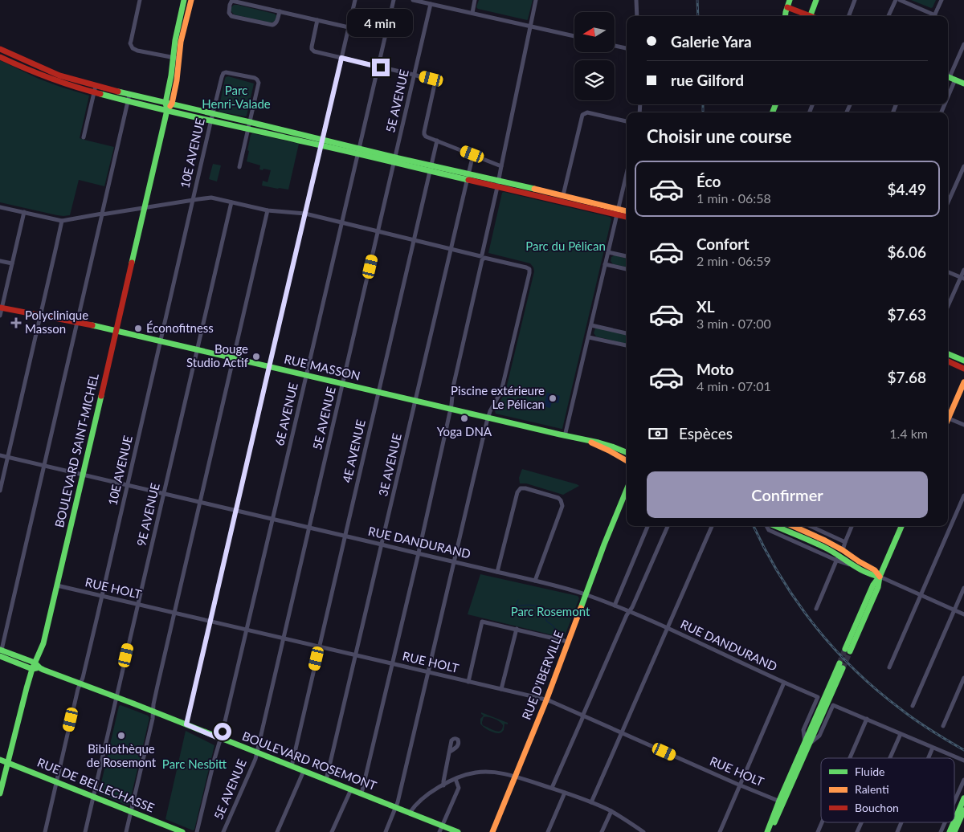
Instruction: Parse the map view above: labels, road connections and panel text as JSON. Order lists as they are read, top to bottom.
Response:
{
  "streets": {
    "main road": [
      "RUE MASSON",
      "BOULEVARD SAINT-MICHEL",
      "RUE D'IBERVILLE",
      "BOULEVARD ROSEMONT",
      "RUE DE BELLECHASSE"
    ],
    "street": [
      "5E AVENUE",
      "10E AVENUE",
      "6E AVENUE",
      "4E AVENUE",
      "3E AVENUE",
      "9E AVENUE",
      "RUE DANDURAND",
      "RUE HOLT"
    ]
  },
  "crossings": [
    ["5E AVENUE", "RUE MASSON"],
    ["5E AVENUE", "RUE DANDURAND"],
    ["5E AVENUE", "RUE HOLT"],
    ["5E AVENUE", "BOULEVARD ROSEMONT"],
    ["10E AVENUE", "RUE MASSON"],
    ["10E AVENUE", "RUE DANDURAND"],
    ["10E AVENUE", "RUE HOLT"],
    ["10E AVENUE", "BOULEVARD ROSEMONT"],
    ["10E AVENUE", "RUE DE BELLECHASSE"],
    ["RUE MASSON", "6E AVENUE"],
    ["RUE MASSON", "BOULEVARD SAINT-MICHEL"],
    ["RUE MASSON", "4E AVENUE"],
    ["RUE MASSON", "3E AVENUE"],
    ["RUE MASSON", "9E AVENUE"],
    ["6E AVENUE", "RUE DANDURAND"],
    ["6E AVENUE", "RUE HOLT"],
    ["6E AVENUE", "BOULEVARD ROSEMONT"],
    ["BOULEVARD SAINT-MICHEL", "RUE DANDURAND"],
    ["BOULEVARD SAINT-MICHEL", "RUE HOLT"],
    ["BOULEVARD SAINT-MICHEL", "BOULEVARD ROSEMONT"],
    ["BOULEVARD SAINT-MICHEL", "RUE DE BELLECHASSE"],
    ["4E AVENUE", "RUE DANDURAND"],
    ["4E AVENUE", "RUE HOLT"],
    ["4E AVENUE", "BOULEVARD ROSEMONT"],
    ["3E AVENUE", "RUE DANDURAND"],
    ["3E AVENUE", "RUE HOLT"],
    ["3E AVENUE", "BOULEVARD ROSEMONT"],
    ["9E AVENUE", "RUE DANDURAND"],
    ["9E AVENUE", "RUE HOLT"],
    ["9E AVENUE", "BOULEVARD ROSEMONT"],
    ["9E AVENUE", "RUE DE BELLECHASSE"],
    ["RUE DANDURAND", "RUE D'IBERVILLE"],
    ["RUE HOLT", "RUE D'IBERVILLE"]
  ],
  "parks": [
    "Parc Henri-Valade",
    "Parc du Pélican",
    "Parc Rosemont",
    "Parc Nesbitt"
  ],
  "places": {
    "health": ["Polyclinique Masson"],
    "other": [
      "Éconofitness",
      "Bouge Studio Actif",
      "Piscine extérieure Le Pélican",
      "Yoga DNA",
      "Bibliothèque de Rosemont"
    ]
  },
  "legend": ["Fluide", "Ralenti", "Bouchon"],
  "north": "left",
  "page": {
    "bubble": "4 min",
    "banner": ["Galerie Yara", "rue Gilford"],
    "heading": "Choisir une course",
    "list": [
      {
        "name": "Éco",
        "note": "1 min · 06:58",
        "value": "$4.49"
      },
      {
        "name": "Confort",
        "note": "2 min · 06:59",
        "value": "$6.06"
      },
      {
        "name": "XL",
        "note": "3 min · 07:00",
        "value": "$7.63"
      },
      {
        "name": "Moto",
        "note": "4 min · 07:01",
        "value": "$7.68"
      }
    ],
    "pay": ["Espèces", "1.4 km"],
    "buttons": "Confirmer"
  }
}
